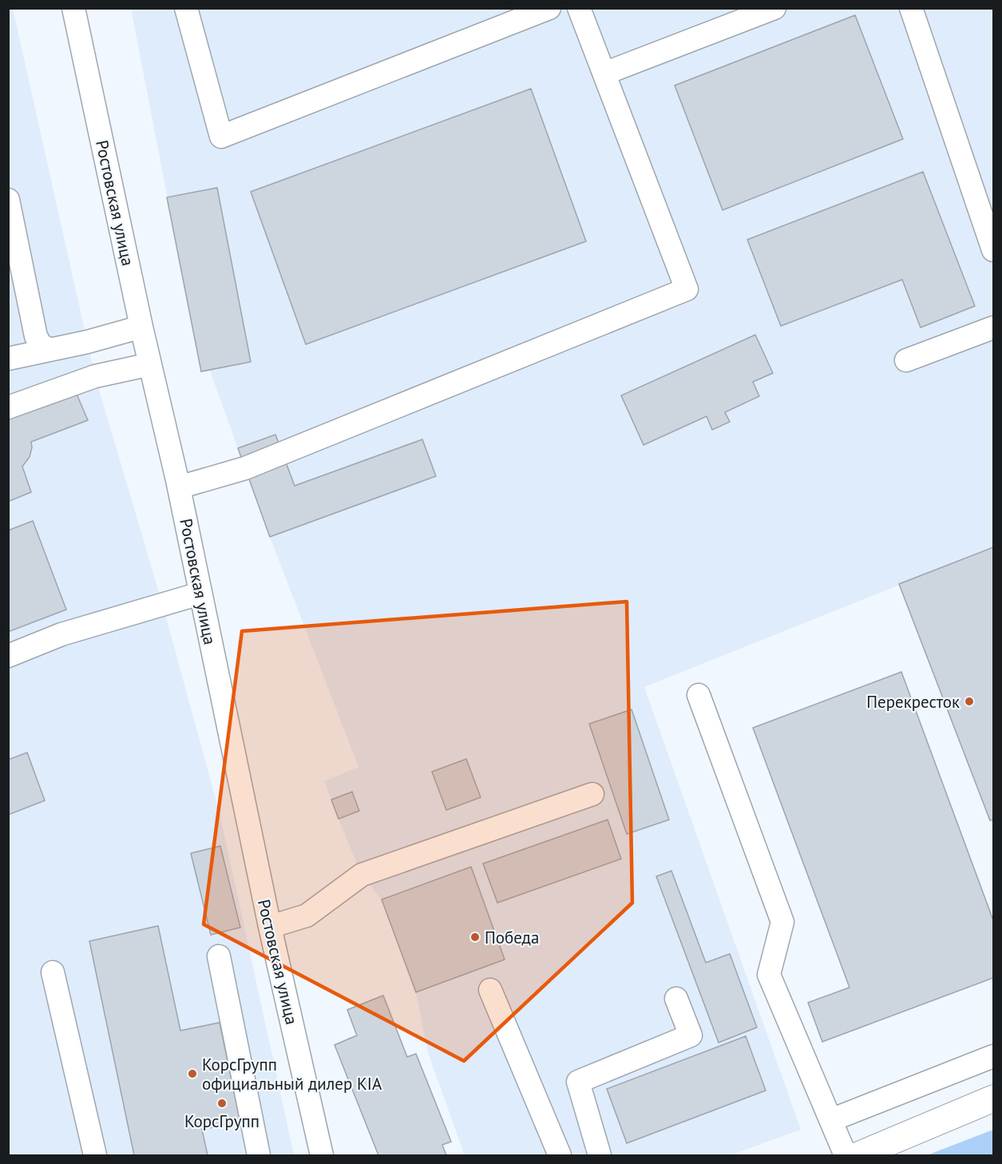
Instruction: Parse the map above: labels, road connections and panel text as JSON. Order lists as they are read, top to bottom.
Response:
{
  "streets": {
    "street": ["Ростовская улица"]
  },
  "places": [
    "Перекресток",
    "Победа",
    "КорсГрупп официальный дилер KIA",
    "КорсГрупп"
  ]
}
